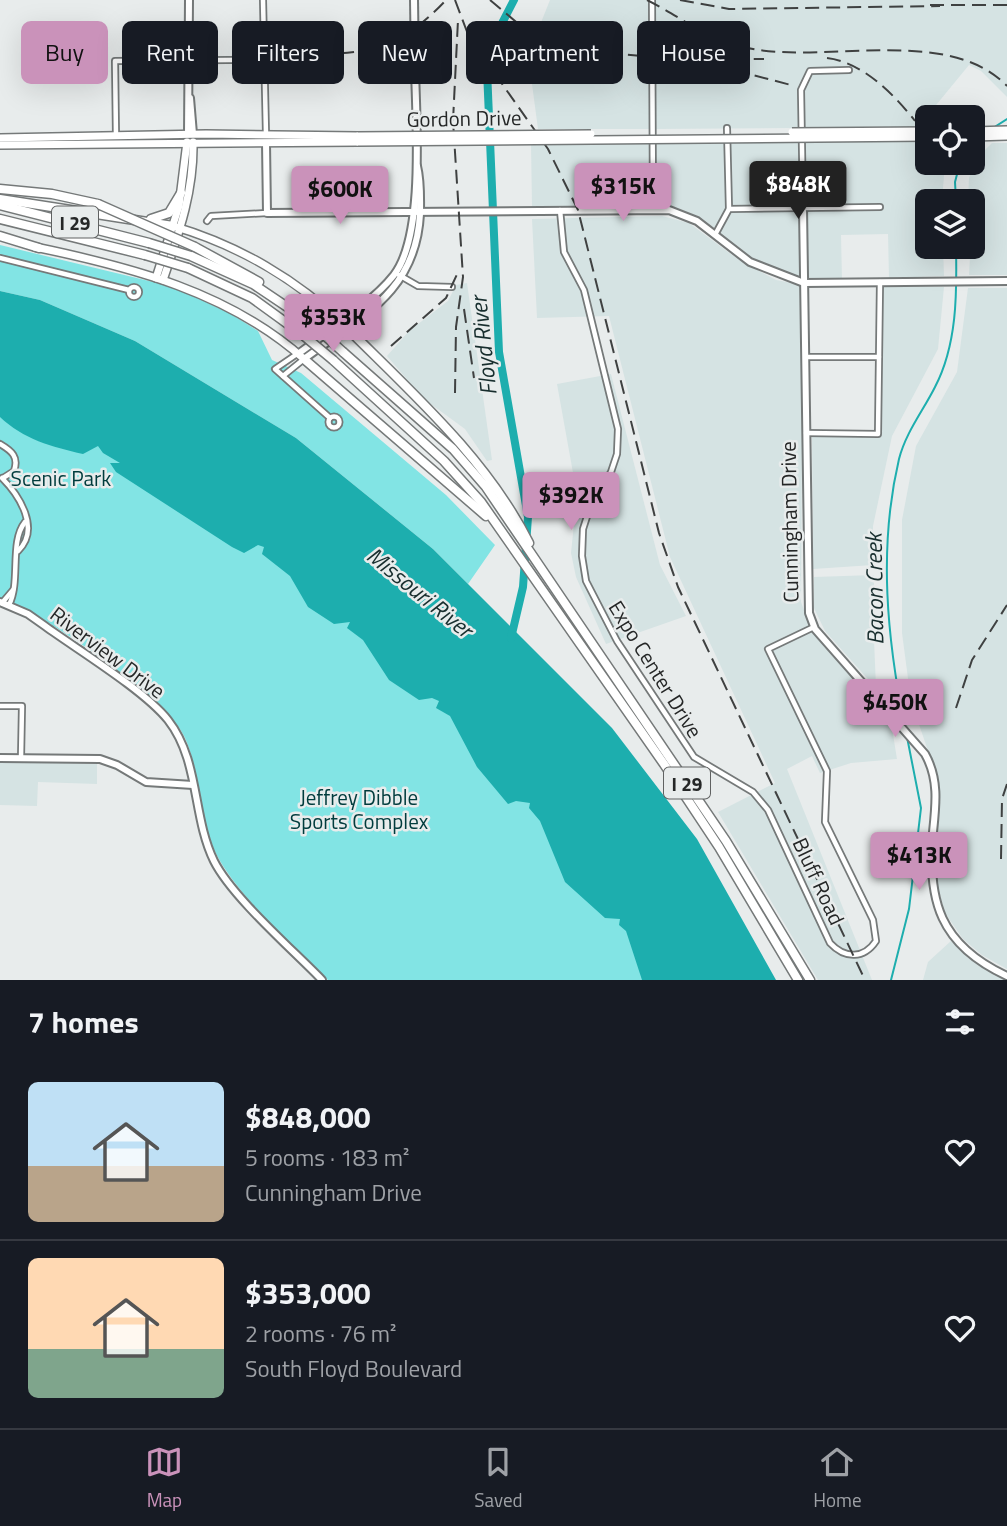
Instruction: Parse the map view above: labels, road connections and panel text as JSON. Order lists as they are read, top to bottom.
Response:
{
  "streets": {
    "highway": ["I 29"],
    "main road": ["Gordon Drive", "Cunningham Drive", "Riverview Drive"],
    "street": ["Expo Center Drive", "Bluff Road"]
  },
  "crossings": [
    ["Cunningham Drive", "Bluff Road"],
    ["Expo Center Drive", "Bluff Road"]
  ],
  "water": ["Floyd River", "Bacon Creek", "Missouri River"],
  "parks": ["Scenic Park", "Jeffrey Dibble Sports Complex"],
  "page": {
    "chip": [
      "Buy",
      "Rent",
      "Filters",
      "New",
      "Apartment",
      "House"
    ],
    "price": [
      "$848K",
      "$315K",
      "$600K",
      "$353K",
      "$392K",
      "$450K",
      "$413K"
    ],
    "heading": "7 homes",
    "list": [
      {
        "name": "$848,000",
        "note": "5 rooms · 183 m² · Cunningham Drive"
      },
      {
        "name": "$353,000",
        "note": "2 rooms · 76 m² · South Floyd Boulevard"
      }
    ],
    "tabs": ["Map", "Saved", "Home"]
  }
}
